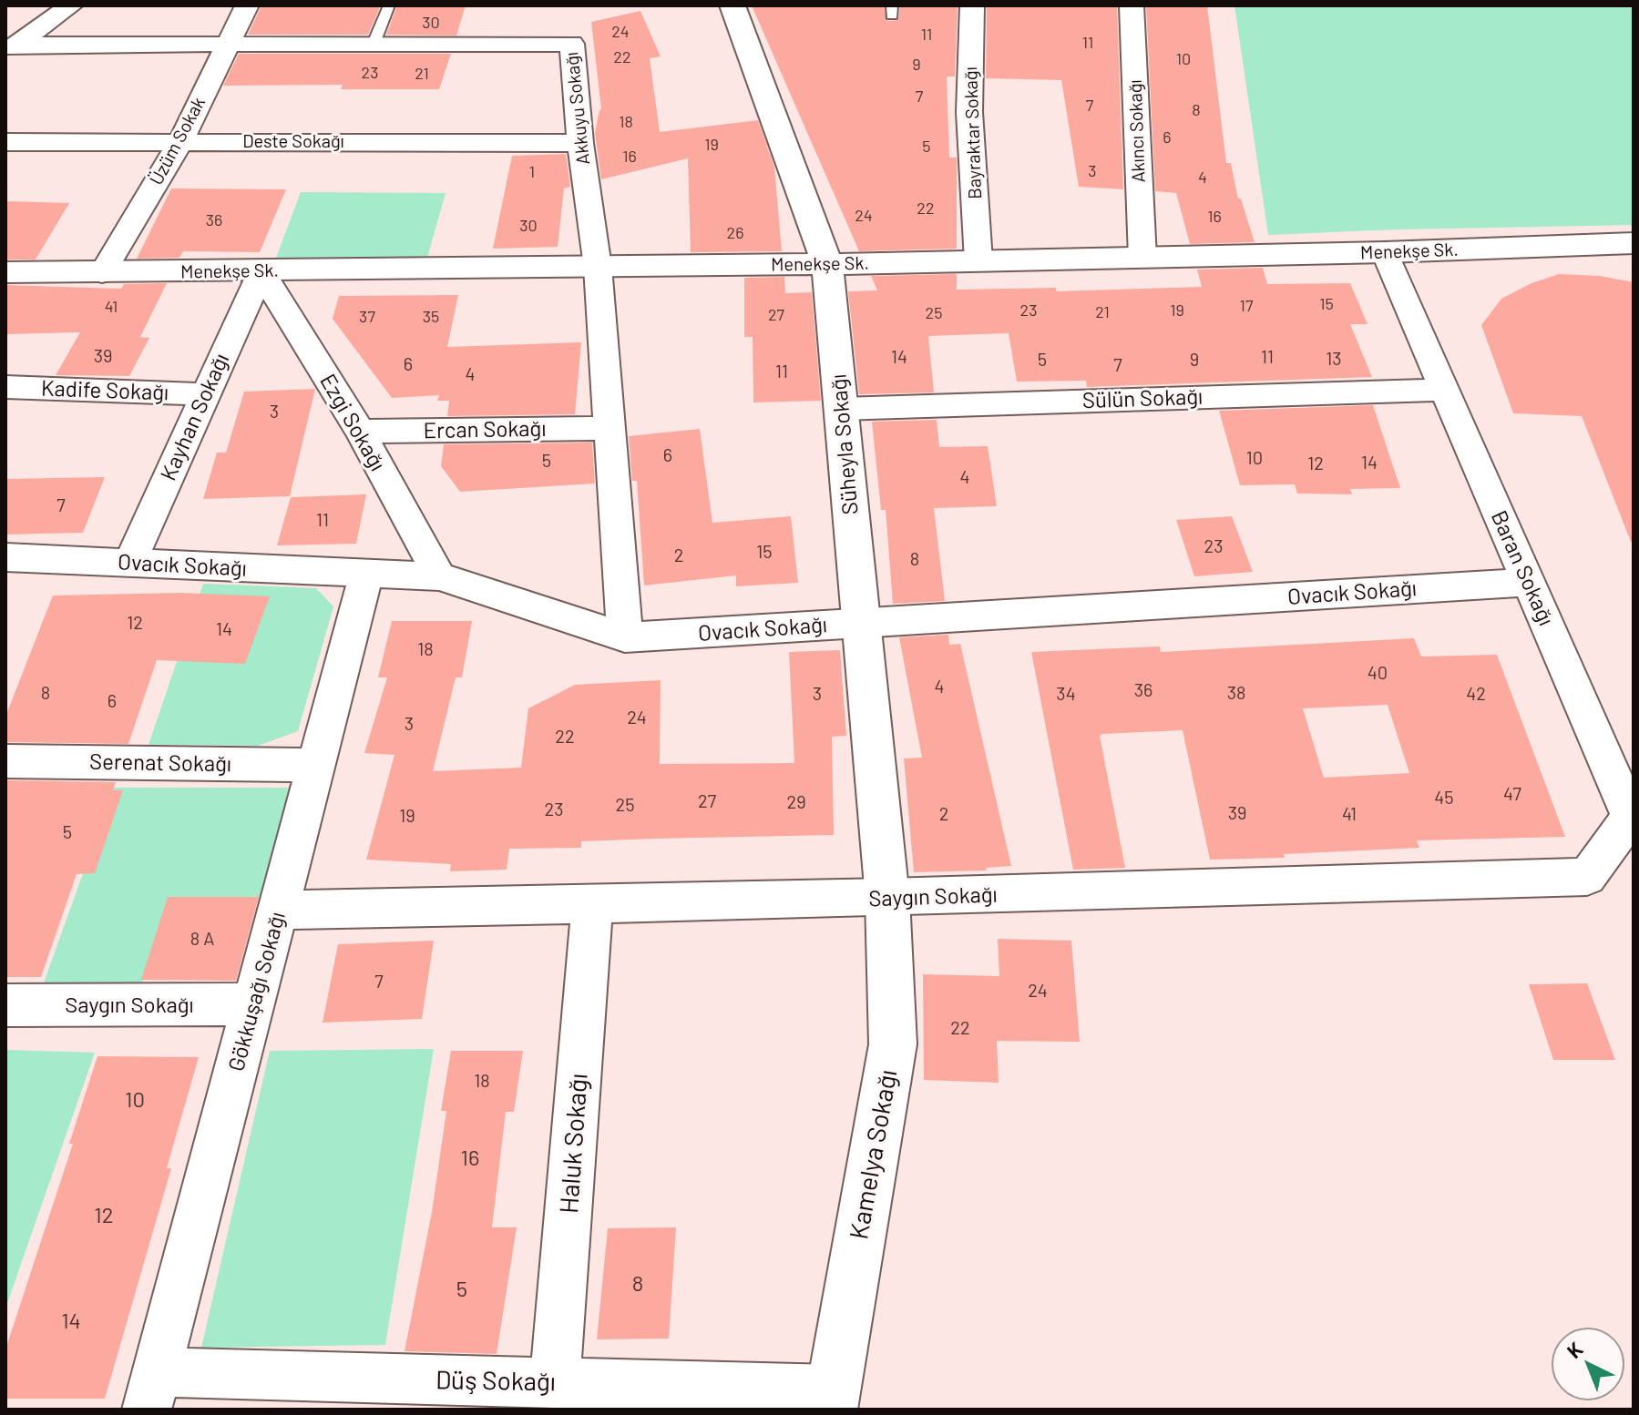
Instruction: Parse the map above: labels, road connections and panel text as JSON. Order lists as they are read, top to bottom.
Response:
{
  "streets": {
    "street": [
      "Akkuyu Sokağı",
      "Akıncı Sokağı",
      "Bayraktar Sokağı",
      "Üzüm Sokak",
      "Deste Sokağı",
      "Menekşe Sk.",
      "Kadife Sokağı",
      "Sülün Sokağı",
      "Kayhan Sokağı",
      "Ezgi Sokağı",
      "Ercan Sokağı",
      "Süheyla Sokağı",
      "Ovacık Sokağı",
      "Baran Sokağı",
      "Serenat Sokağı",
      "Saygın Sokağı",
      "Gökkuşağı Sokağı",
      "Haluk Sokağı",
      "Kamelya Sokağı",
      "Düş Sokağı"
    ]
  },
  "crossings": [
    ["Akkuyu Sokağı", "Üzüm Sokak"],
    ["Akkuyu Sokağı", "Deste Sokağı"],
    ["Akkuyu Sokağı", "Menekşe Sk."],
    ["Akkuyu Sokağı", "Ercan Sokağı"],
    ["Akkuyu Sokağı", "Ovacık Sokağı"],
    ["Akıncı Sokağı", "Menekşe Sk."],
    ["Bayraktar Sokağı", "Menekşe Sk."],
    ["Üzüm Sokak", "Deste Sokağı"],
    ["Üzüm Sokak", "Menekşe Sk."],
    ["Menekşe Sk.", "Kayhan Sokağı"],
    ["Menekşe Sk.", "Ezgi Sokağı"],
    ["Menekşe Sk.", "Süheyla Sokağı"],
    ["Menekşe Sk.", "Baran Sokağı"],
    ["Kadife Sokağı", "Kayhan Sokağı"],
    ["Sülün Sokağı", "Süheyla Sokağı"],
    ["Sülün Sokağı", "Baran Sokağı"],
    ["Kayhan Sokağı", "Ezgi Sokağı"],
    ["Kayhan Sokağı", "Ovacık Sokağı"],
    ["Ezgi Sokağı", "Ercan Sokağı"],
    ["Ezgi Sokağı", "Ovacık Sokağı"],
    ["Süheyla Sokağı", "Ovacık Sokağı"],
    ["Süheyla Sokağı", "Saygın Sokağı"],
    ["Süheyla Sokağı", "Kamelya Sokağı"],
    ["Ovacık Sokağı", "Baran Sokağı"],
    ["Ovacık Sokağı", "Gökkuşağı Sokağı"],
    ["Baran Sokağı", "Saygın Sokağı"],
    ["Serenat Sokağı", "Gökkuşağı Sokağı"],
    ["Saygın Sokağı", "Gökkuşağı Sokağı"],
    ["Saygın Sokağı", "Haluk Sokağı"],
    ["Saygın Sokağı", "Kamelya Sokağı"],
    ["Gökkuşağı Sokağı", "Düş Sokağı"],
    ["Haluk Sokağı", "Düş Sokağı"],
    ["Kamelya Sokağı", "Düş Sokağı"]
  ],
  "house_numbers": [
    "30",
    "24",
    "11",
    "11",
    "22",
    "10",
    "9",
    "23",
    "21",
    "7",
    "7",
    "8",
    "18",
    "6",
    "19",
    "5",
    "16",
    "3",
    "1",
    "4",
    "22",
    "24",
    "16",
    "36",
    "30",
    "26",
    "15",
    "17",
    "41",
    "23",
    "19",
    "21",
    "25",
    "27",
    "37",
    "35",
    "39",
    "14",
    "11",
    "13",
    "5",
    "9",
    "6",
    "7",
    "11",
    "4",
    "3",
    "6",
    "10",
    "5",
    "14",
    "12",
    "4",
    "7",
    "11",
    "23",
    "15",
    "2",
    "8",
    "12",
    "14",
    "18",
    "40",
    "4",
    "36",
    "8",
    "38",
    "3",
    "34",
    "42",
    "6",
    "24",
    "3",
    "22",
    "47",
    "45",
    "27",
    "29",
    "25",
    "23",
    "39",
    "2",
    "41",
    "19",
    "5",
    "8 A",
    "7",
    "24",
    "22",
    "18",
    "10",
    "16",
    "12",
    "8",
    "5",
    "14"
  ],
  "north": "top left"
}
